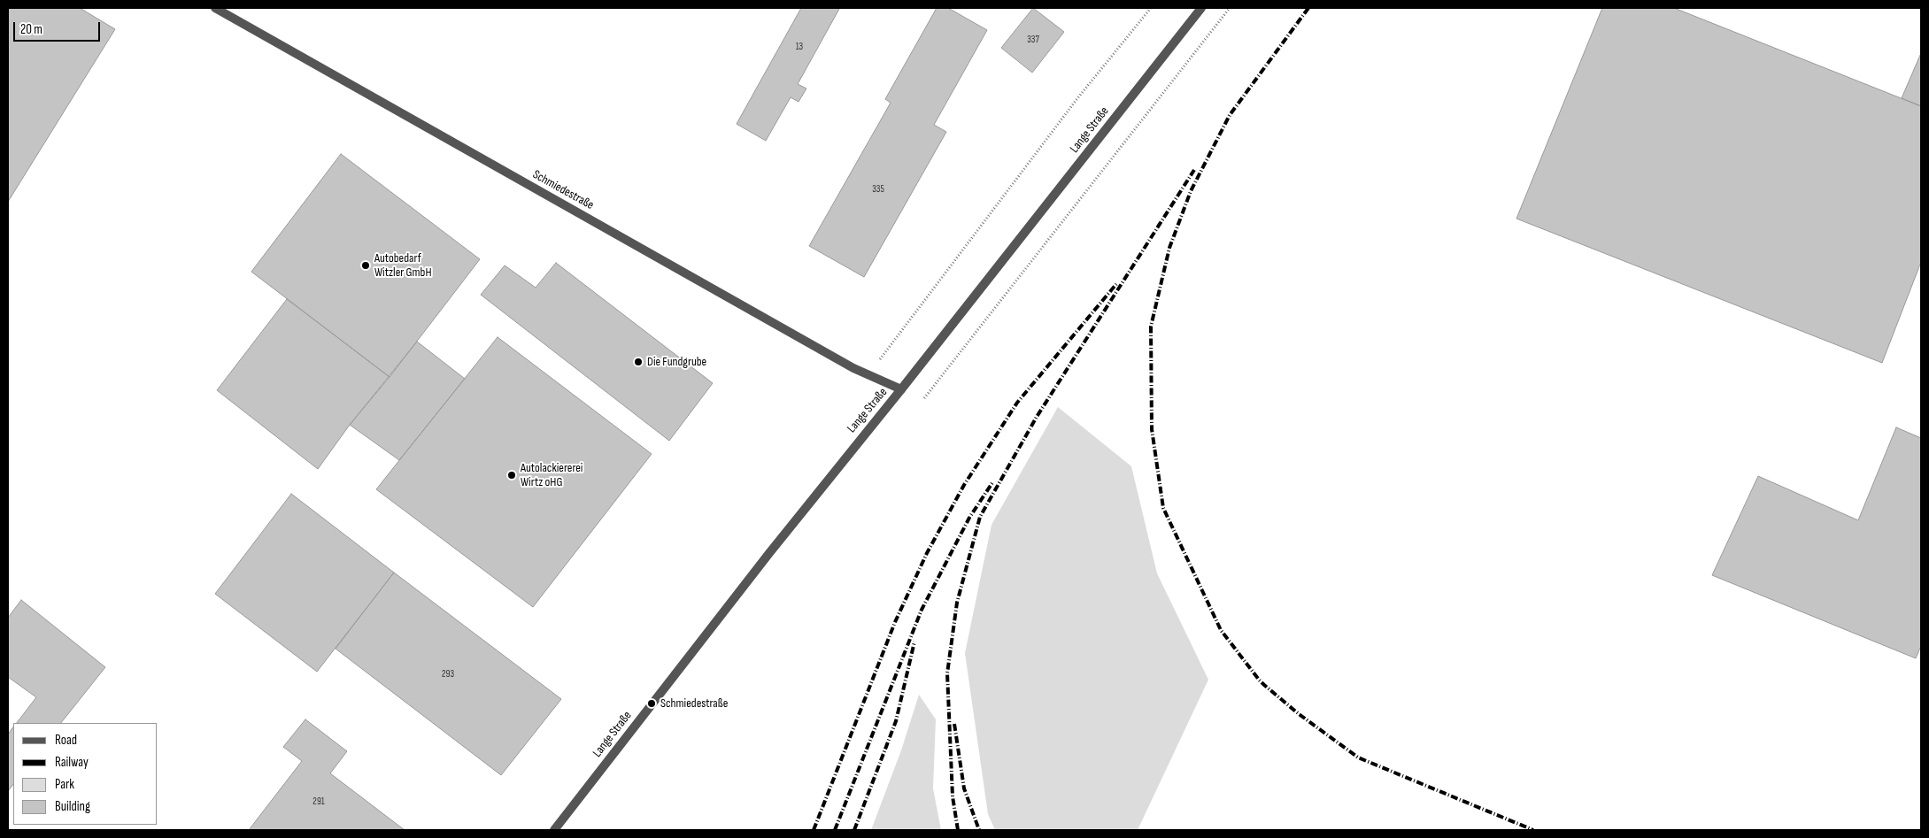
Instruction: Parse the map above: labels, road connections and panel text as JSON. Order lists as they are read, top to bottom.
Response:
{
  "streets": {
    "street": ["Lange Straße", "Schmiedestraße"]
  },
  "crossings": [
    ["Lange Straße", "Schmiedestraße"]
  ],
  "places": [
    "Autobedarf Witzler GmbH",
    "Die Fundgrube",
    "Autolackiererei Wirtz oHG",
    "Schmiedestraße"
  ],
  "house_numbers": [
    "337",
    "13",
    "335",
    "293",
    "291"
  ],
  "legend": [
    "Road",
    "Railway",
    "Park",
    "Building"
  ],
  "scale_bar": "20 m"
}
